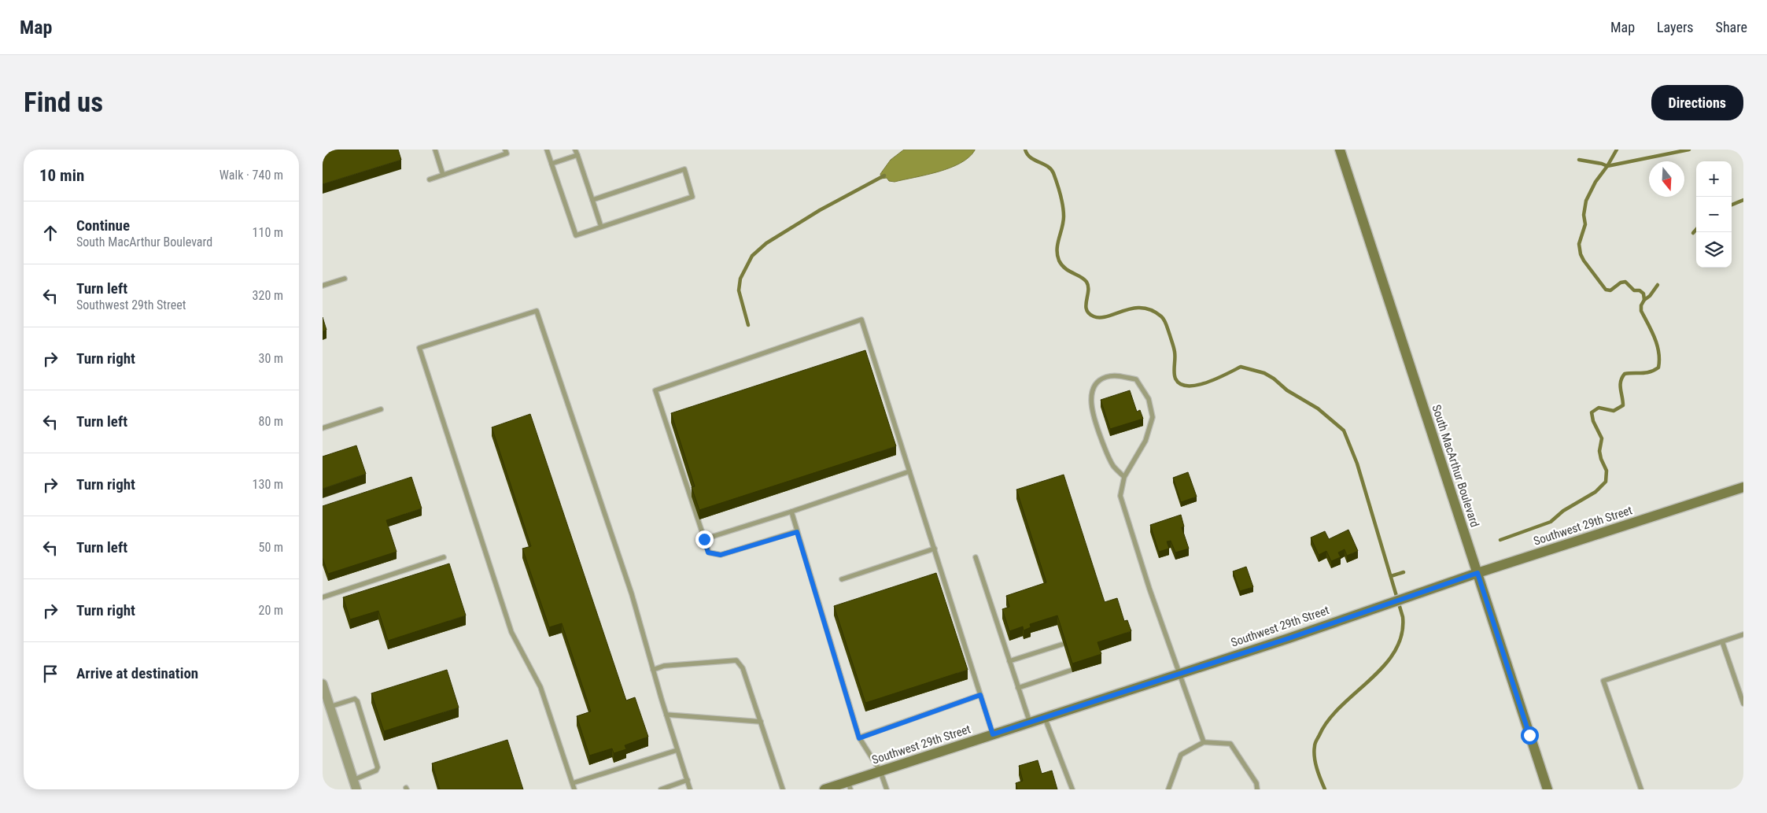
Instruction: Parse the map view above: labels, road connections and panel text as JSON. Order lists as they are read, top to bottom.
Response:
{
  "streets": {
    "street": ["South MacArthur Boulevard", "Southwest 29th Street"]
  },
  "crossings": [
    ["South MacArthur Boulevard", "Southwest 29th Street"]
  ],
  "north": "bottom",
  "page": {
    "header": "Map",
    "nav": ["Map", "Layers", "Share"],
    "buttons": "Directions",
    "title": "Find us",
    "heading": ["10 min", "Walk · 740 m"],
    "map_buttons": ["+", "−"],
    "list": [
      ["Continue", "South MacArthur Boulevard", "110 m"],
      ["Turn left", "Southwest 29th Street", "320 m"],
      ["Turn right", "30 m"],
      ["Turn left", "80 m"],
      ["Turn right", "130 m"],
      ["Turn left", "50 m"],
      ["Turn right", "20 m"],
      "Arrive at destination"
    ]
  }
}
